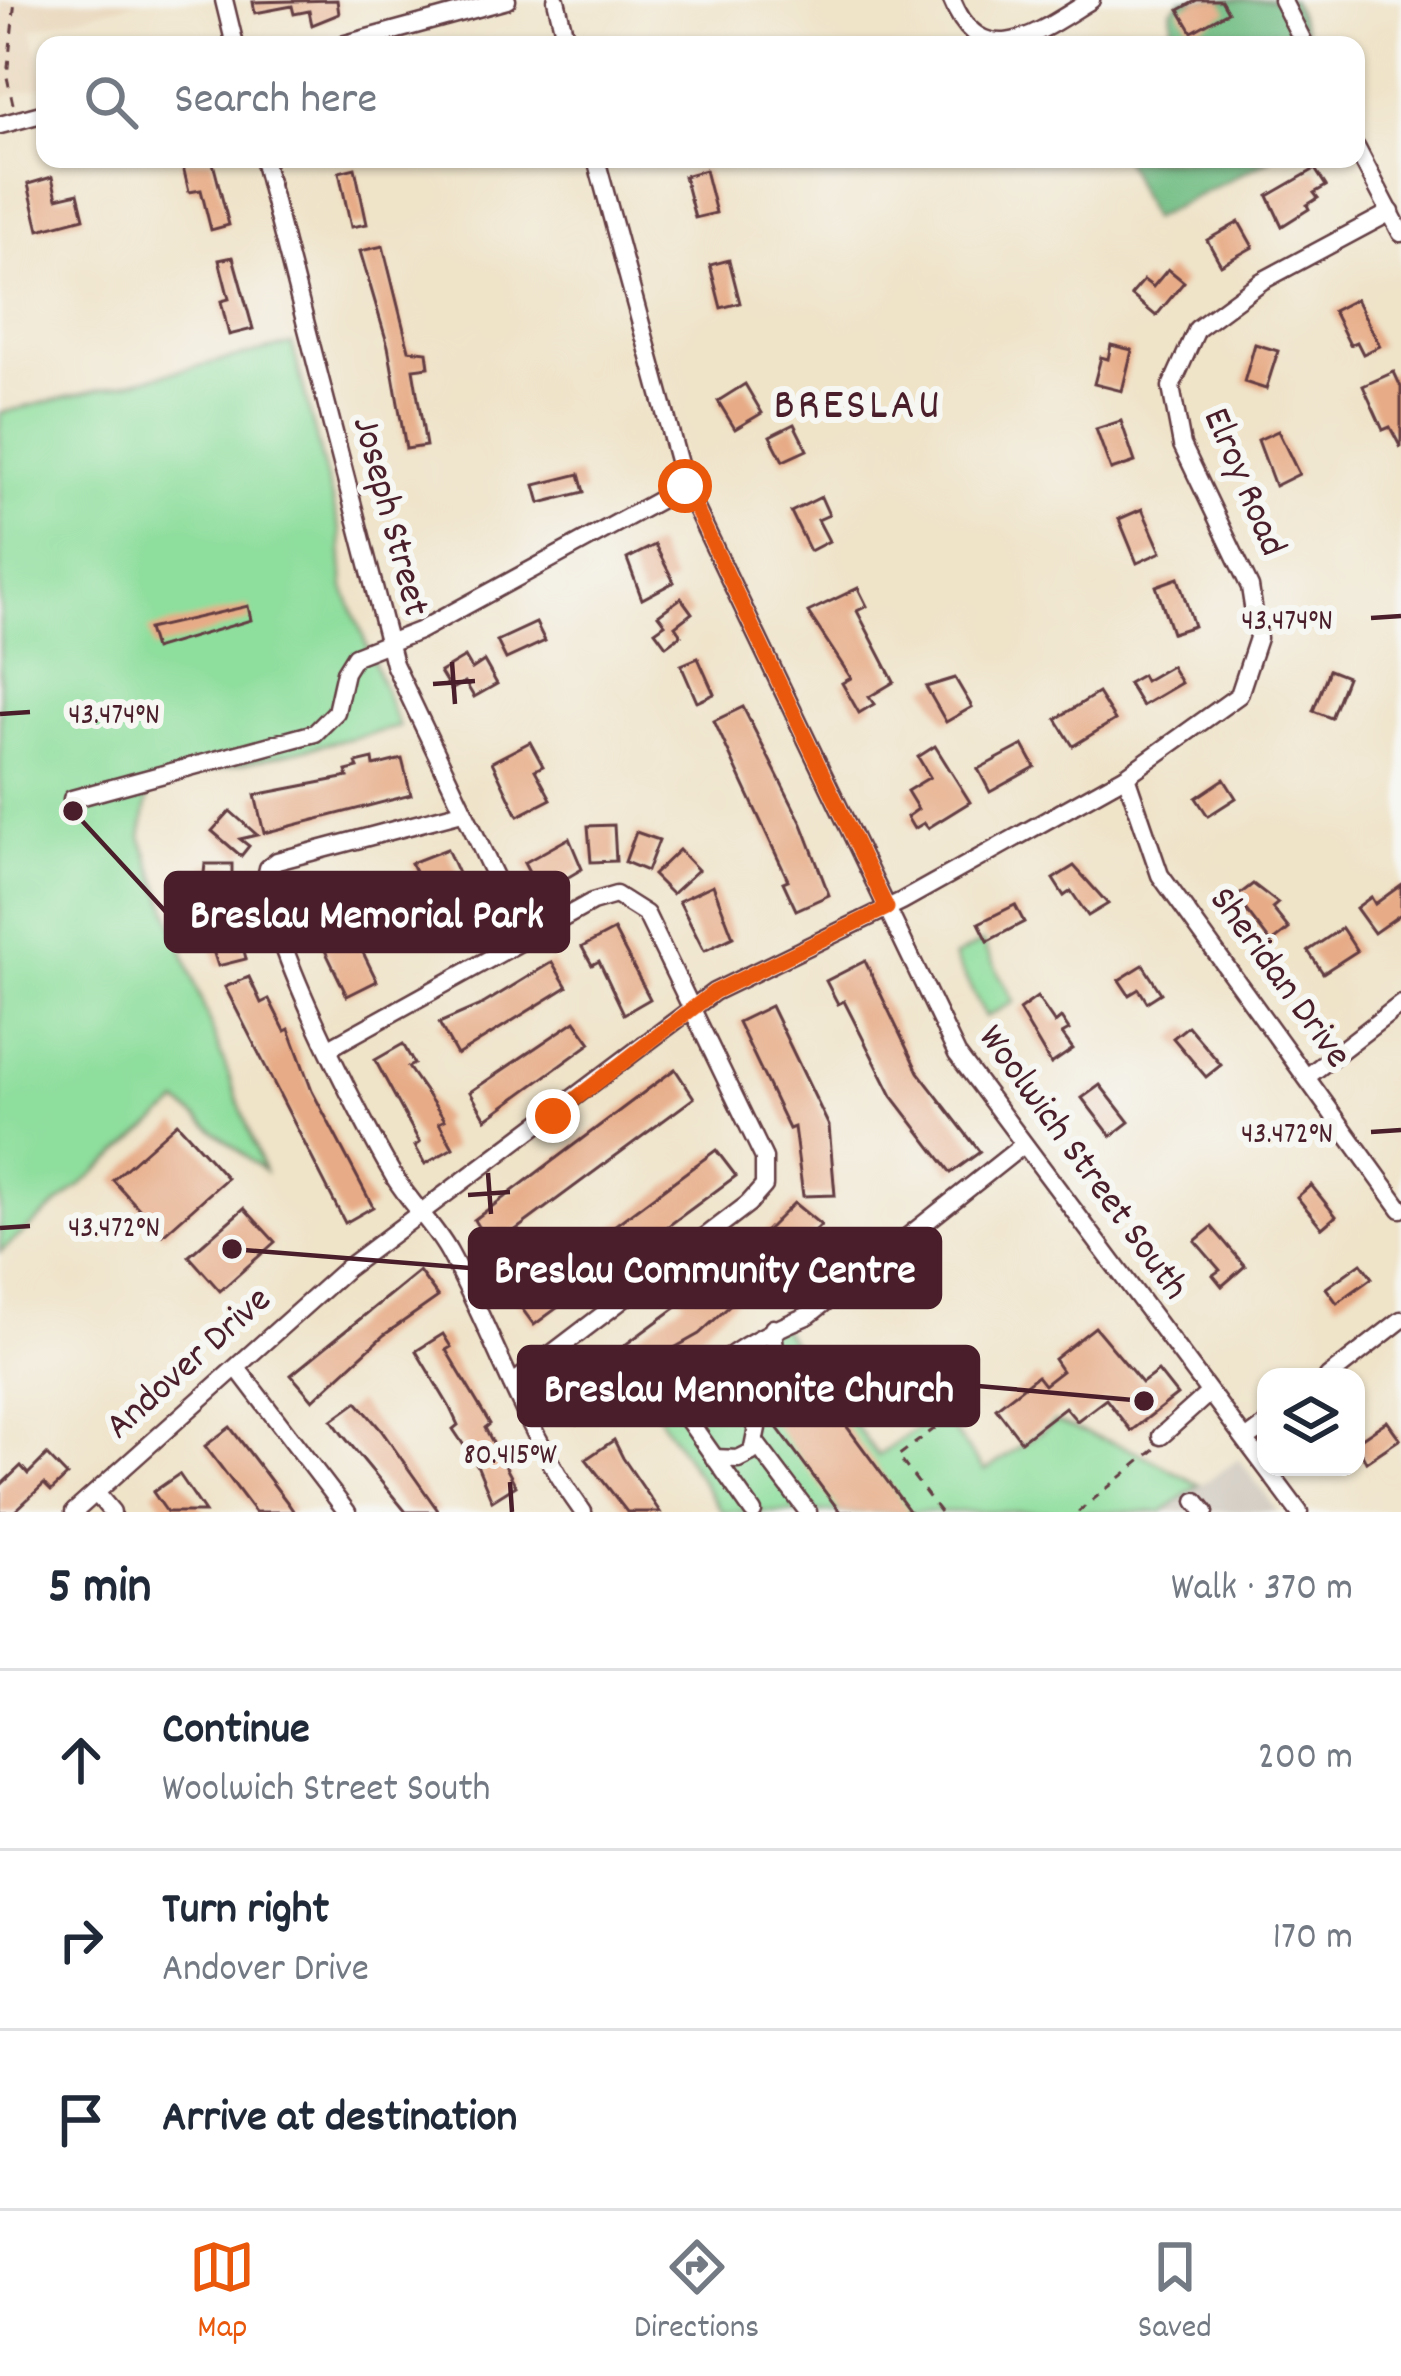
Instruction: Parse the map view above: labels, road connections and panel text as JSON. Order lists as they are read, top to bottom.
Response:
{
  "streets": {
    "street": [
      "Elroy Road",
      "Joseph Street",
      "Sheridan Drive",
      "Woolwich Street South",
      "Andover Drive"
    ]
  },
  "crossings": [
    ["Elroy Road", "Sheridan Drive"],
    ["Elroy Road", "Woolwich Street South"],
    ["Elroy Road", "Andover Drive"],
    ["Woolwich Street South", "Andover Drive"]
  ],
  "districts": ["BRESLAU"],
  "places": ["Breslau Memorial Park", "Breslau Community Centre", "Breslau Mennonite Church"],
  "page": {
    "search": "Search here",
    "heading": ["5 min", "Walk · 370 m"],
    "list": [
      ["Continue", "Woolwich Street South", "200 m"],
      ["Turn right", "Andover Drive", "170 m"],
      "Arrive at destination"
    ],
    "nav": ["Map", "Directions", "Saved"]
  },
  "coordinates": ["43.474°N", "43.472°N", "80.415°W"]
}
